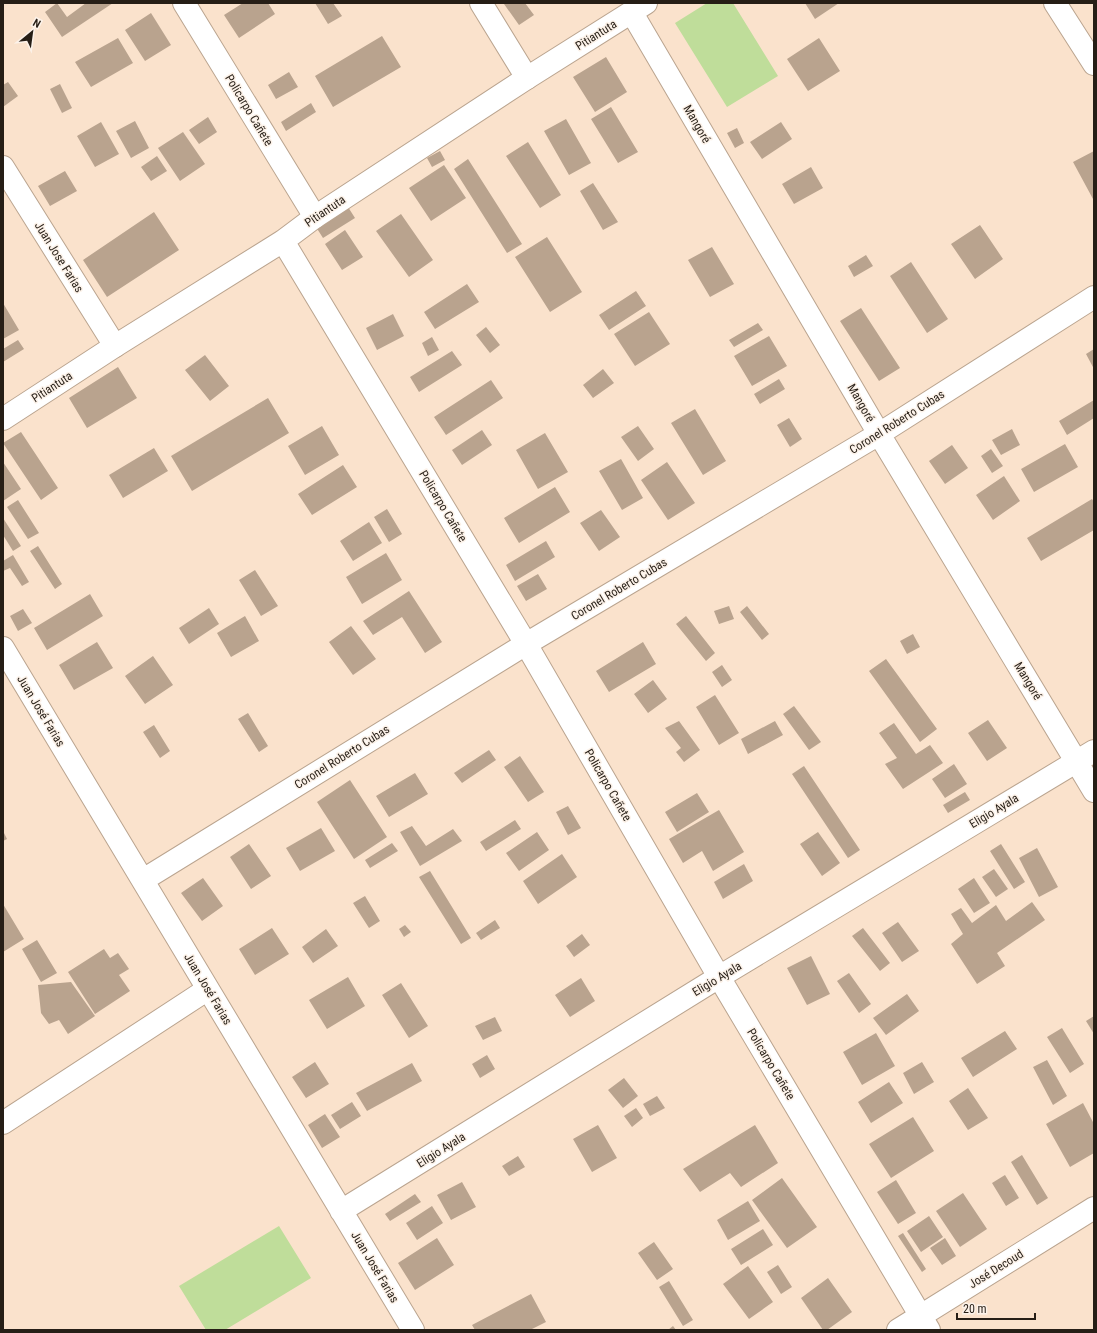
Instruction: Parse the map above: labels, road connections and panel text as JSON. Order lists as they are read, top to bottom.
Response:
{
  "streets": {
    "street": [
      "Pitiantuta",
      "Policarpo Cañete",
      "Mangoré",
      "Juan Jose Farias",
      "Coronel Roberto Cubas",
      "Juan José Farias",
      "Eligio Ayala",
      "José Decoud"
    ]
  },
  "crossings": [
    ["Pitiantuta", "Policarpo Cañete"],
    ["Pitiantuta", "Mangoré"],
    ["Pitiantuta", "Juan Jose Farias"],
    ["Policarpo Cañete", "Coronel Roberto Cubas"],
    ["Policarpo Cañete", "Eligio Ayala"],
    ["Policarpo Cañete", "José Decoud"],
    ["Mangoré", "Coronel Roberto Cubas"],
    ["Mangoré", "Eligio Ayala"],
    ["Coronel Roberto Cubas", "Juan José Farias"],
    ["Juan José Farias", "Eligio Ayala"]
  ],
  "scale_bar": "20 m",
  "north": "top right"
}
